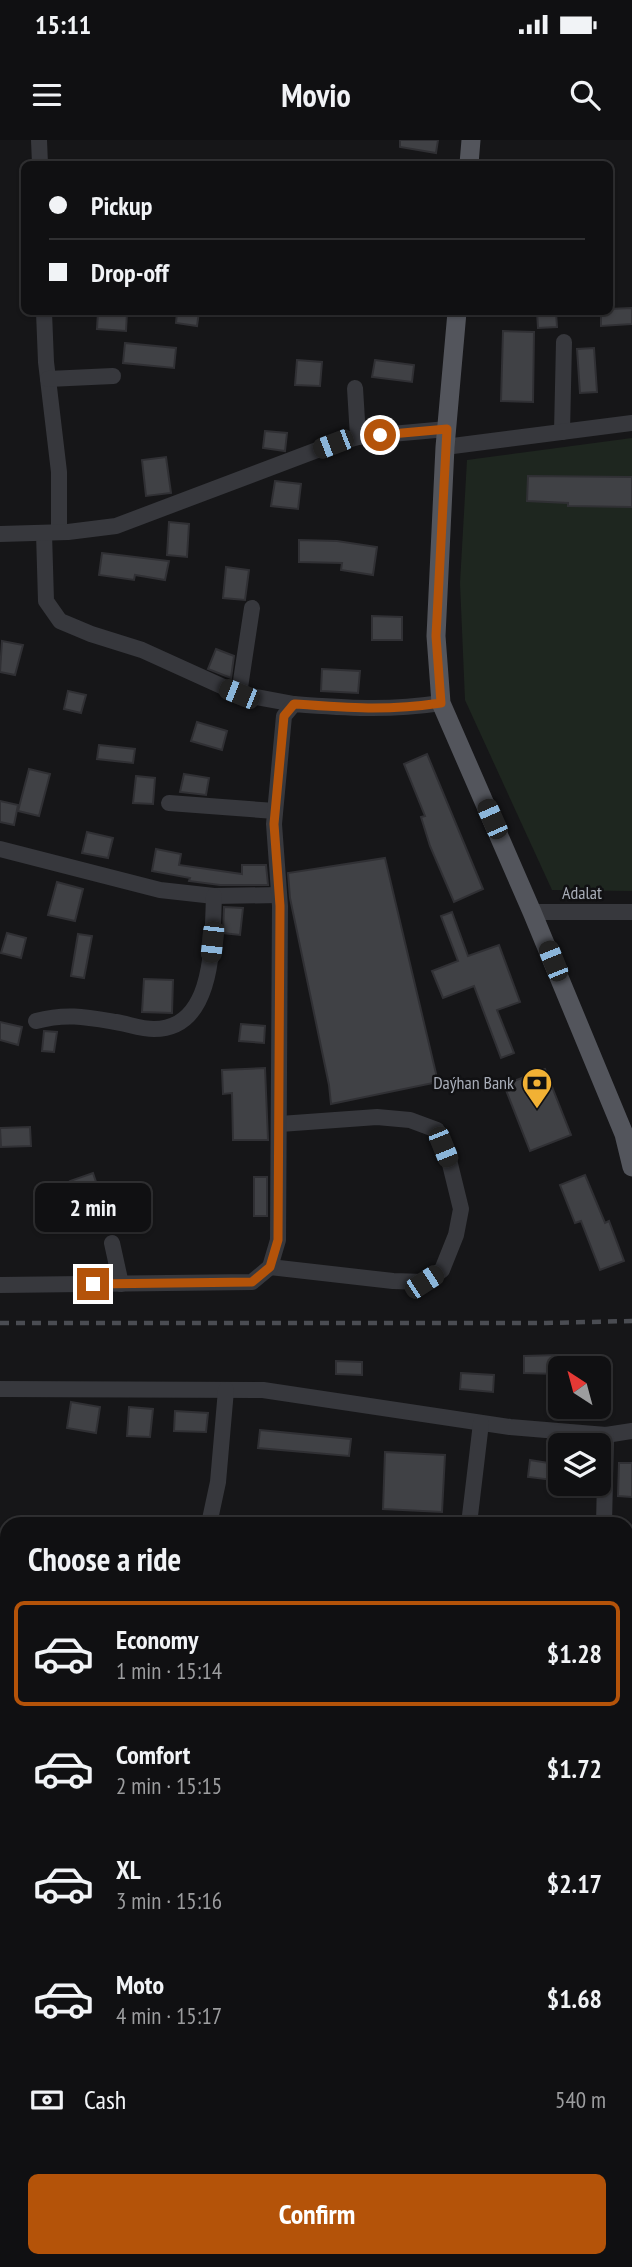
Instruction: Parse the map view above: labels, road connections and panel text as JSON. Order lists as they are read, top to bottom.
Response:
{
  "streets": {
    "street": ["Adalat"]
  },
  "places": {
    "bank": ["Daýhan Bank"]
  },
  "north": "top left",
  "page": {
    "status": "15:11",
    "header": "Movio",
    "banner": ["Pickup", "Drop-off"],
    "bubble": "2 min",
    "heading": "Choose a ride",
    "list": [
      {
        "name": "Economy",
        "note": "1 min · 15:14",
        "value": "$1.28"
      },
      {
        "name": "Comfort",
        "note": "2 min · 15:15",
        "value": "$1.72"
      },
      {
        "name": "XL",
        "note": "3 min · 15:16",
        "value": "$2.17"
      },
      {
        "name": "Moto",
        "note": "4 min · 15:17",
        "value": "$1.68"
      }
    ],
    "pay": ["Cash", "540 m"],
    "buttons": "Confirm"
  }
}
